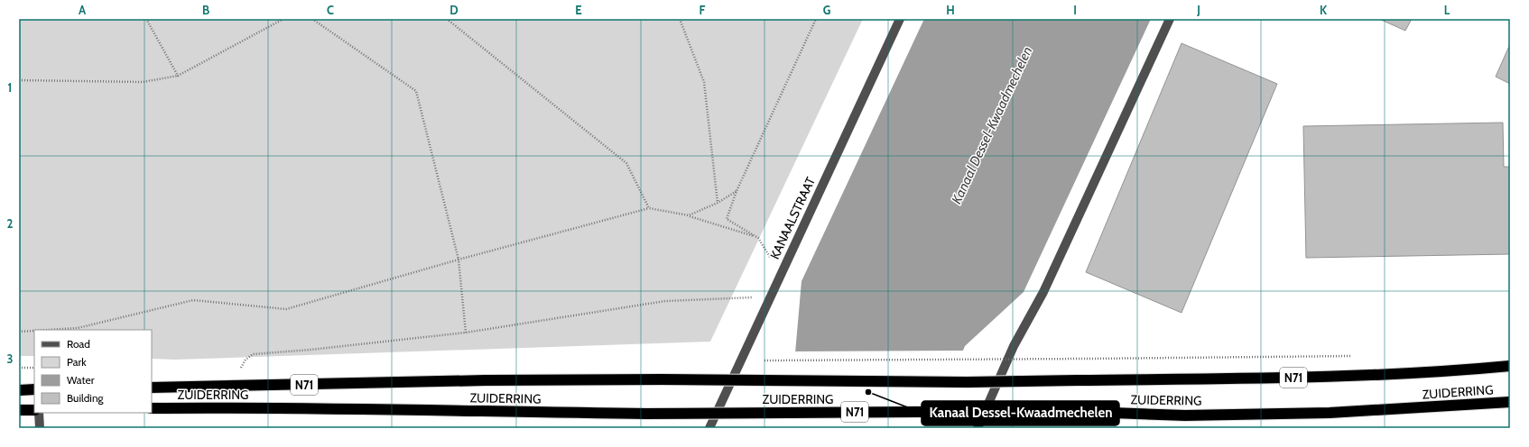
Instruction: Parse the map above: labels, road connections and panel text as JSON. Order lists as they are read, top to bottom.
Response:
{
  "streets": {
    "highway": ["N71", "ZUIDERRING"],
    "street": ["KANAALSTRAAT"]
  },
  "water": ["Kanaal Dessel-Kwaadmechelen"],
  "places": ["Kanaal Dessel-Kwaadmechelen"],
  "legend": [
    "Road",
    "Park",
    "Water",
    "Building"
  ],
  "grid": {
    "columns": [
      "A",
      "B",
      "C",
      "D",
      "E",
      "F",
      "G",
      "H",
      "I",
      "J",
      "K",
      "L"
    ],
    "rows": ["1", "2", "3"]
  }
}
